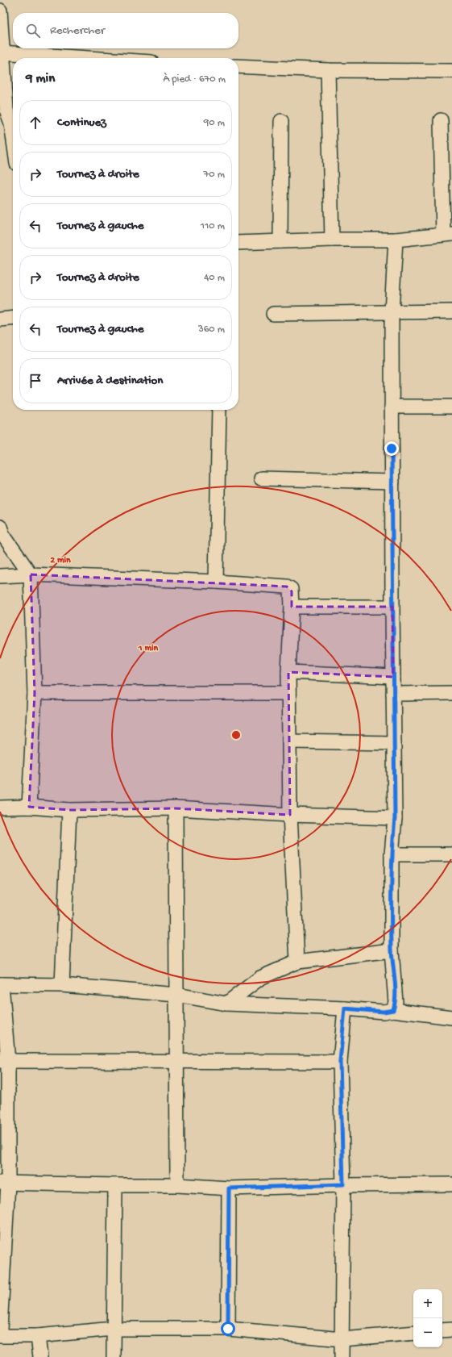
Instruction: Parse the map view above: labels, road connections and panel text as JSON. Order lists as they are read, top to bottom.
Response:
{
  "page": {
    "search": "Rechercher",
    "heading": ["9 min", "À pied · 670 m"],
    "list": [
      ["Continuez", "90 m"],
      ["Tournez à droite", "70 m"],
      ["Tournez à gauche", "110 m"],
      ["Tournez à droite", "40 m"],
      ["Tournez à gauche", "360 m"],
      "Arrivée à destination"
    ],
    "map_buttons": ["+", "−"]
  },
  "rings": ["2 min", "1 min"]
}
